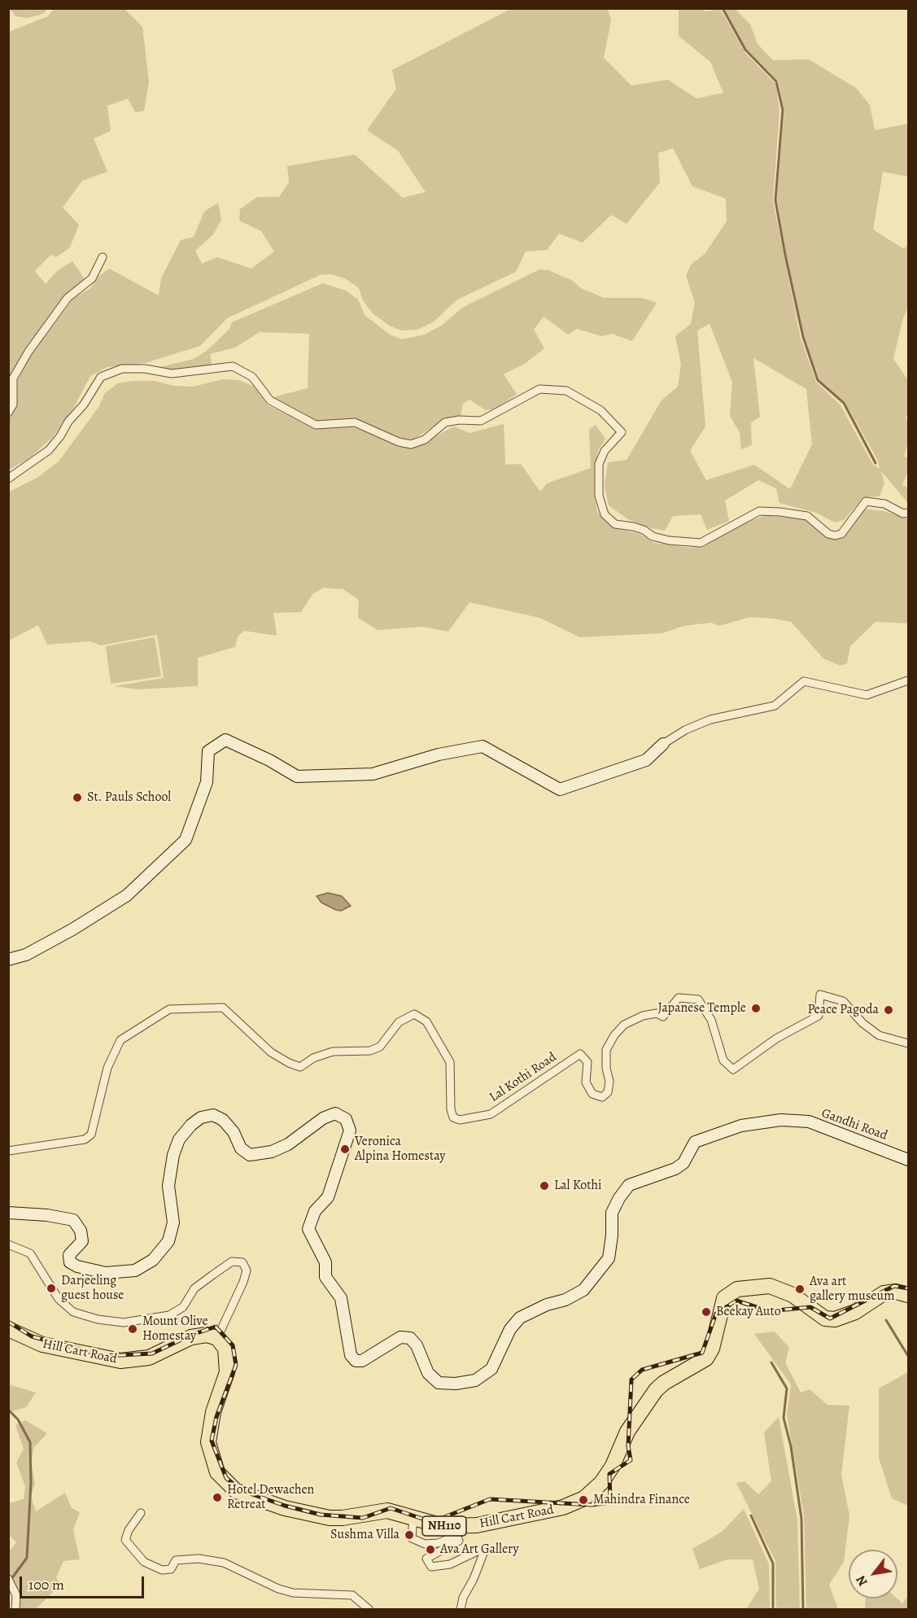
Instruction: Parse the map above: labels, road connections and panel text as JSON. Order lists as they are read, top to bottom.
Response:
{
  "streets": {
    "highway": ["Hill Cart Road", "NH110"],
    "main road": ["Gandhi Road"],
    "street": ["Lal Kothi Road"]
  },
  "places": [
    "St. Pauls School",
    "Japanese Temple",
    "Peace Pagoda",
    "Veronica Alpina Homestay",
    "Lal Kothi",
    "Darjeeling guest house",
    "Ava art gallery museum",
    "Beekay Auto",
    "Mount Olive Homestay",
    "Hotel Dewachen Retreat",
    "Mahindra Finance",
    "Sushma Villa",
    "Ava Art Gallery"
  ],
  "scale_bar": "100 m",
  "north": "bottom left"
}
